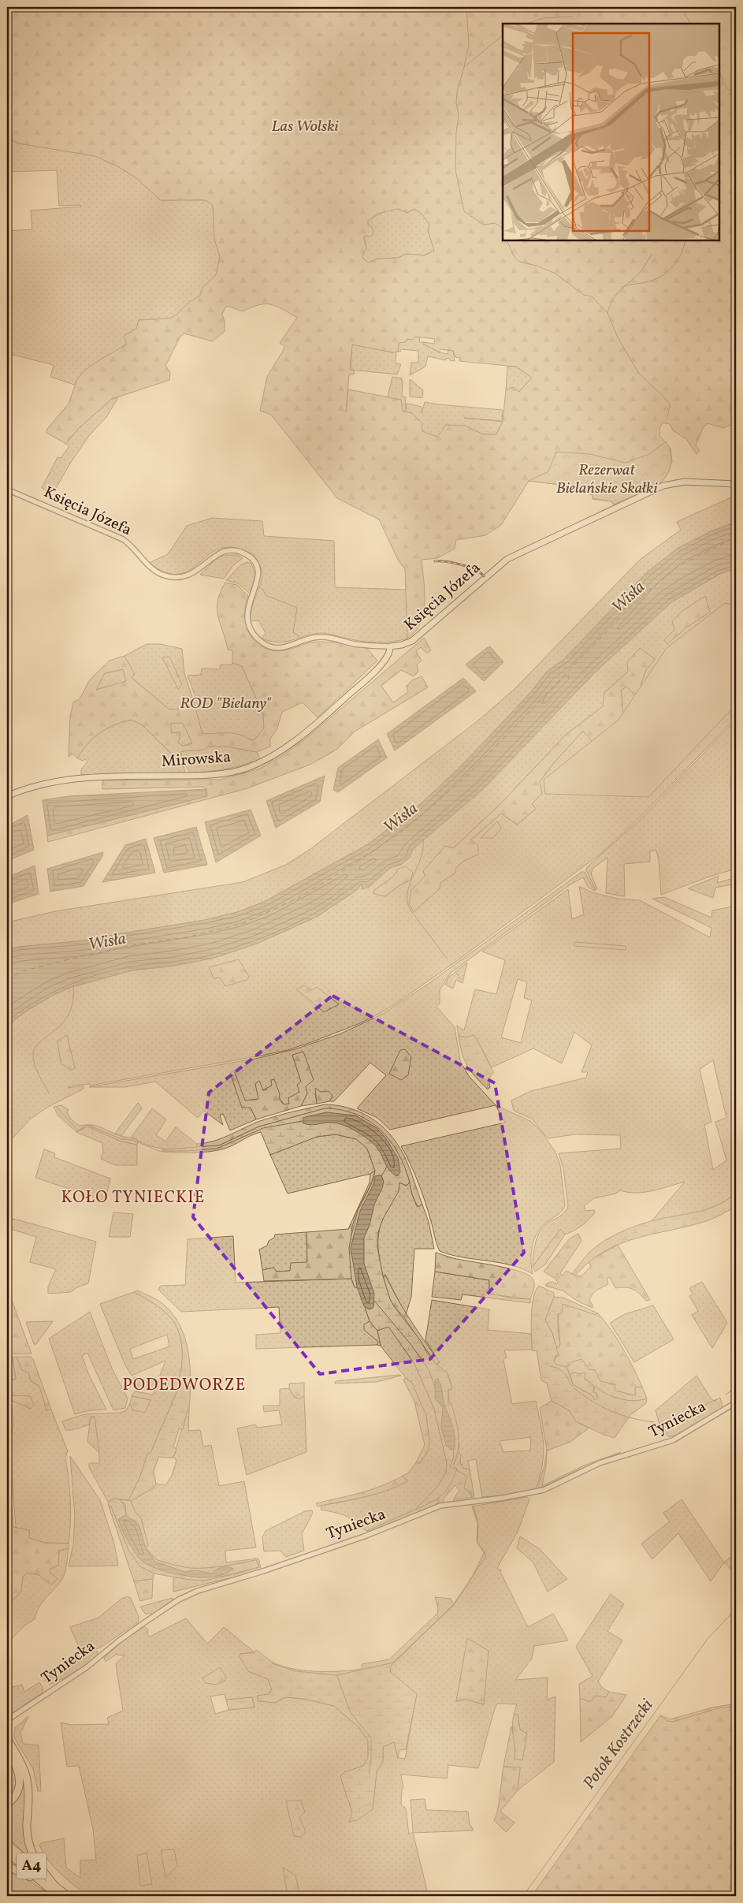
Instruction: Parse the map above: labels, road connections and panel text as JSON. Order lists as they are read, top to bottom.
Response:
{
  "streets": {
    "highway": ["A4"],
    "main road": ["Księcia Józefa", "Mirowska"],
    "street": ["Tyniecka"]
  },
  "crossings": [
    ["Księcia Józefa", "Mirowska"]
  ],
  "districts": ["KOŁO TYNIECKIE", "PODEDWORZE"],
  "water": ["Wisła", "Potok Kostrzecki"],
  "parks": ["Las Wolski", "Rezerwat Bielańskie Skałki", "ROD \"Bielany\""]
}
